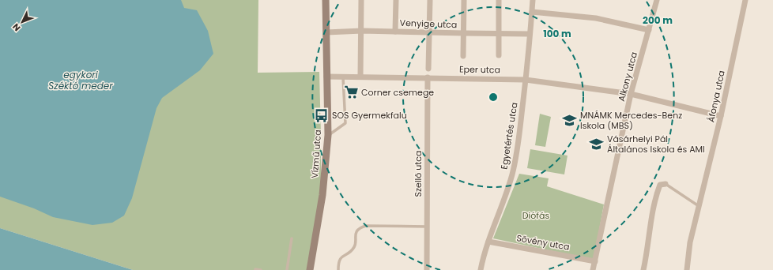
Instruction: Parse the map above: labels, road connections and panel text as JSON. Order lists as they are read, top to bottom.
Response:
{
  "streets": {
    "main road": ["Vízmű utca"],
    "street": [
      "Venyige utca",
      "Eper utca",
      "Alkony utca",
      "Áfonya utca",
      "Egyetértés utca",
      "Szellő utca",
      "Sövény utca"
    ]
  },
  "crossings": [
    ["Venyige utca", "Egyetértés utca"],
    ["Venyige utca", "Vízmű utca"],
    ["Eper utca", "Alkony utca"],
    ["Eper utca", "Áfonya utca"],
    ["Eper utca", "Egyetértés utca"],
    ["Eper utca", "Vízmű utca"],
    ["Eper utca", "Szellő utca"],
    ["Alkony utca", "Sövény utca"],
    ["Egyetértés utca", "Sövény utca"]
  ],
  "water": ["egykori Széktó meder"],
  "parks": ["Diófás"],
  "places": {
    "supermarket": ["Corner csemege"],
    "bus stop": ["SOS Gyermekfalu"],
    "school or university": ["MNÁMK Mercedes-Benz Iskola (MBS)", "Vásárhelyi Pál Általános Iskola és AMI"]
  },
  "north": "bottom left",
  "rings": ["200 m", "100 m"]
}
